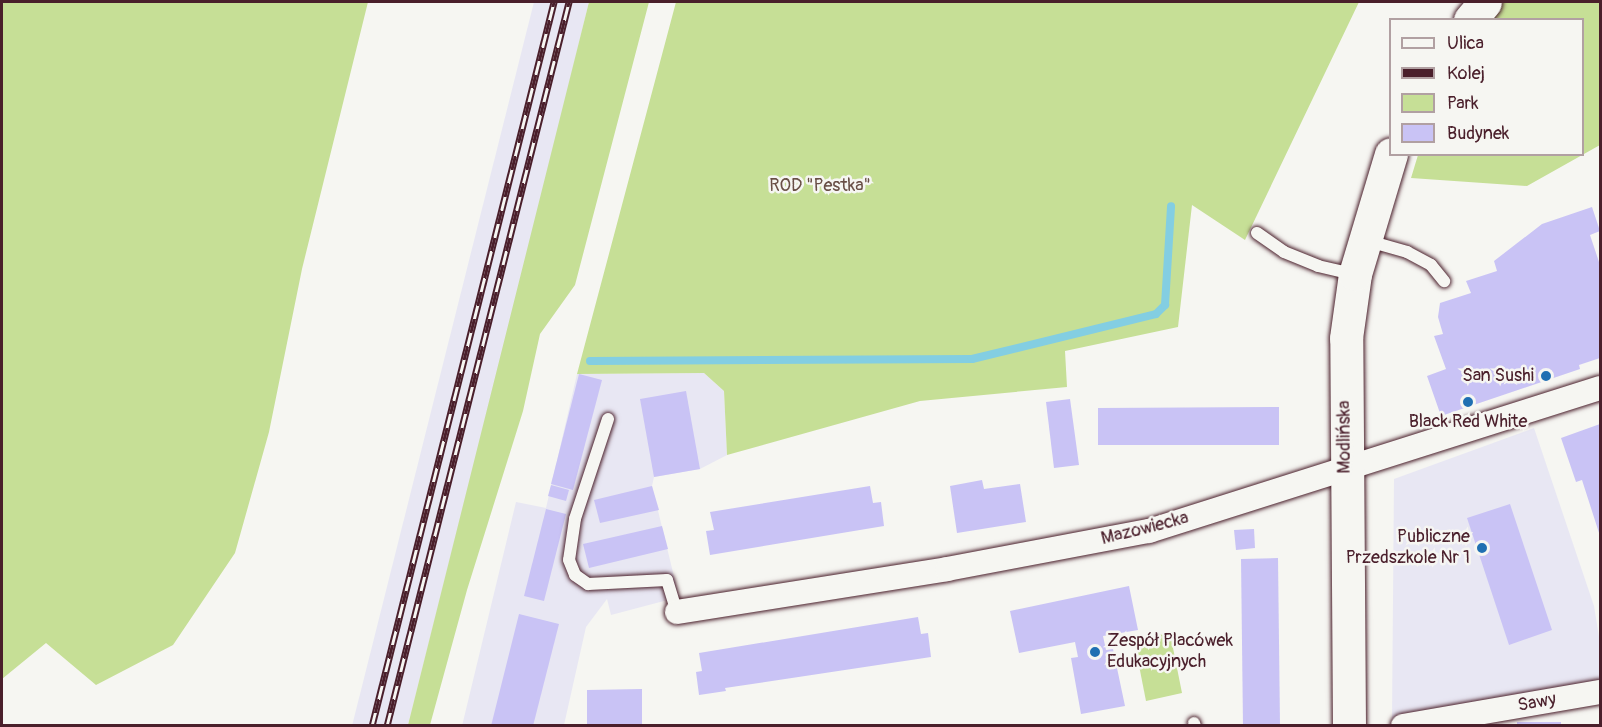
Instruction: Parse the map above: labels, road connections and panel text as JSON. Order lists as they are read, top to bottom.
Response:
{
  "streets": {
    "main road": ["Modlińska"],
    "street": ["Mazowiecka", "Sawy"]
  },
  "crossings": [
    ["Modlińska", "Mazowiecka"]
  ],
  "parks": ["ROD \"Pestka\""],
  "places": [
    "San Sushi",
    "Black Red White",
    "Publiczne Przedszkole Nr 1",
    "Zespół Placówek Edukacyjnych"
  ],
  "legend": [
    "Ulica",
    "Kolej",
    "Park",
    "Budynek"
  ]
}
